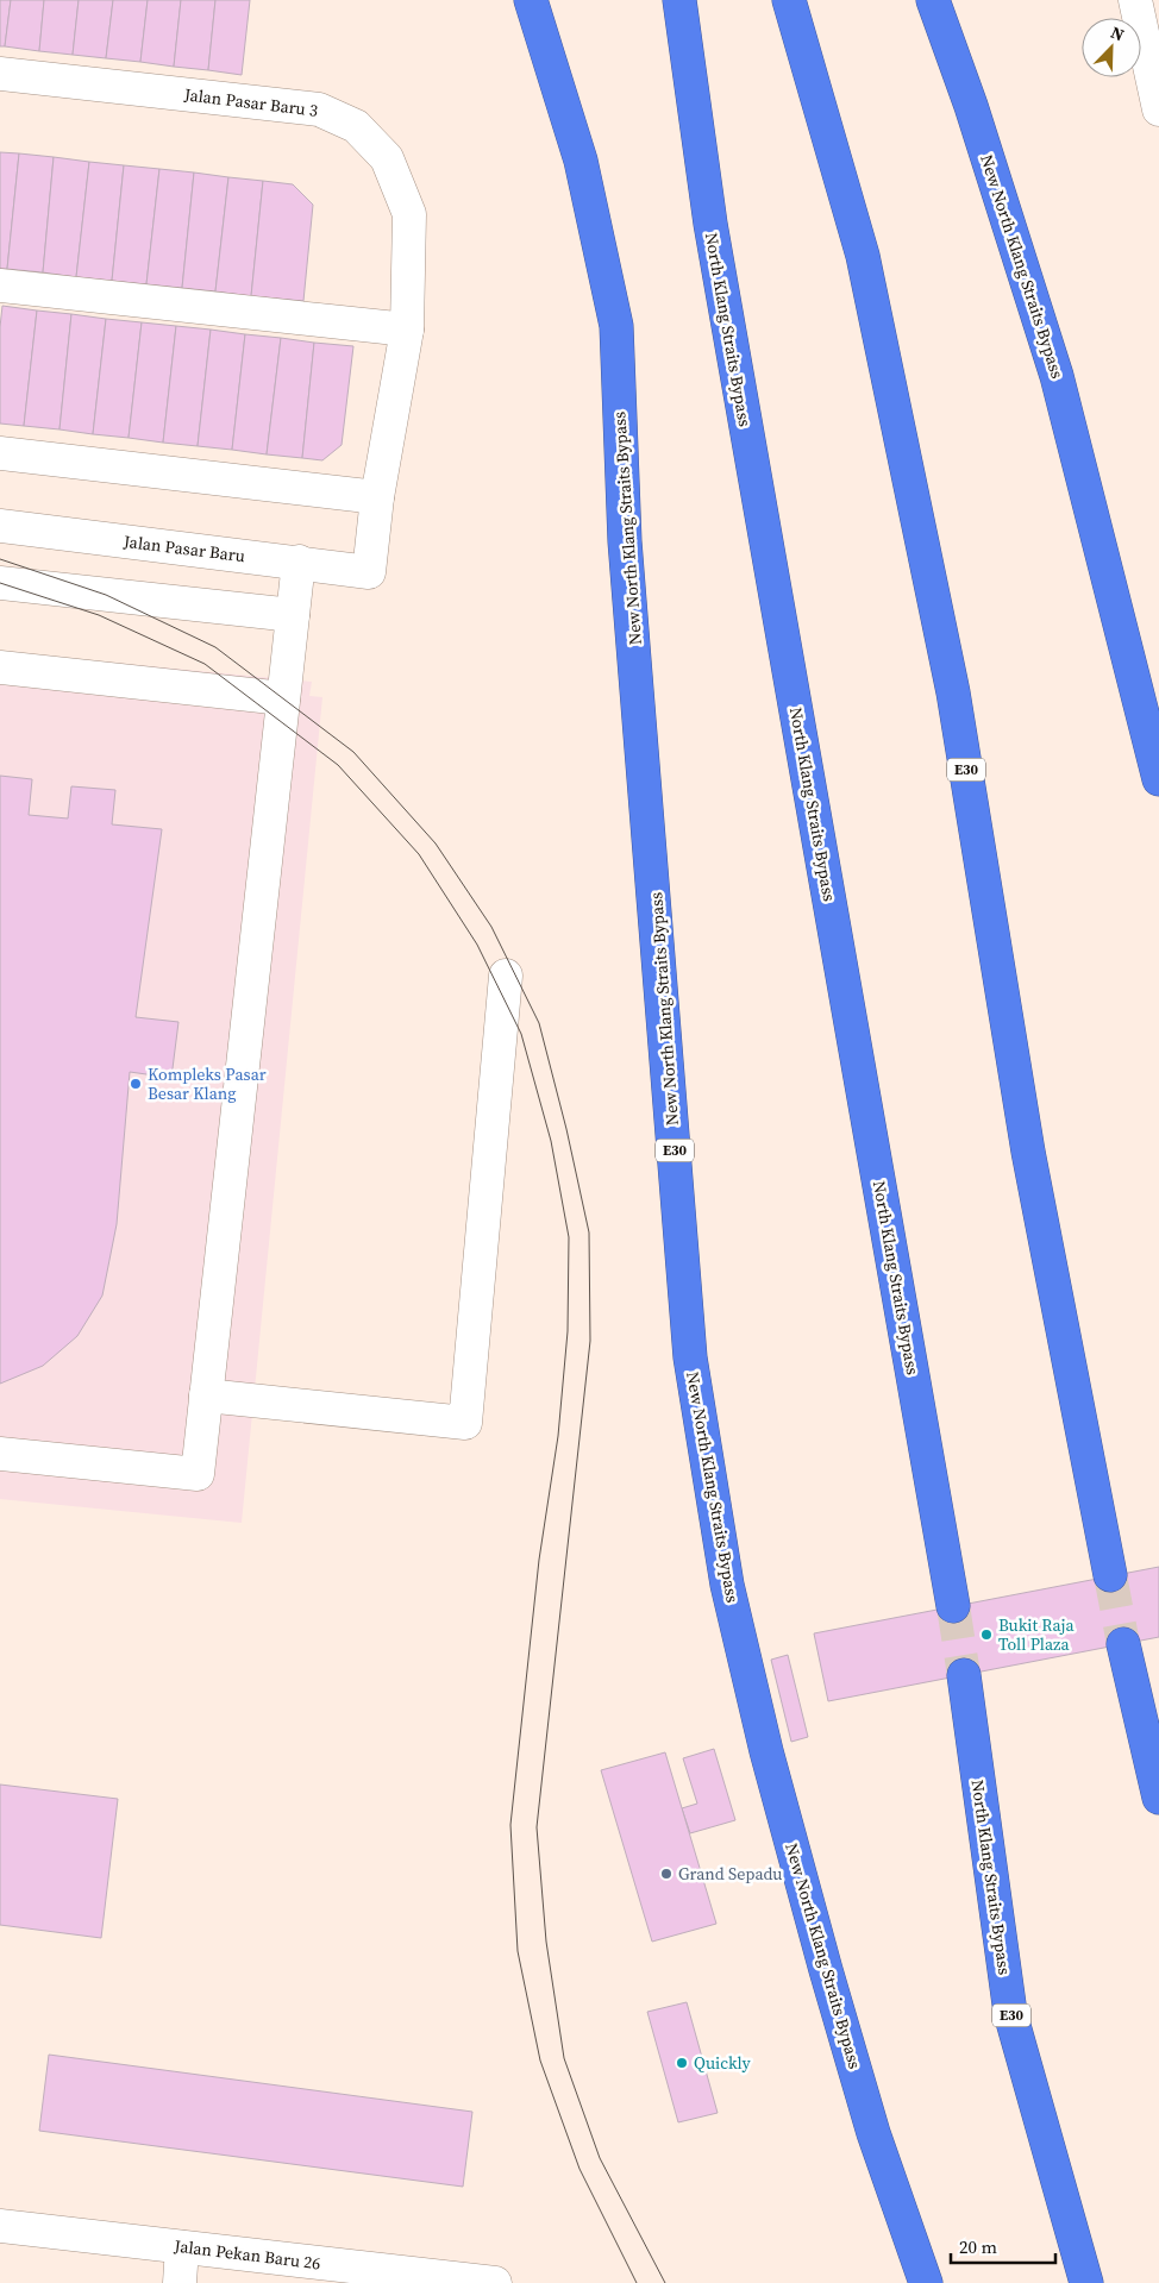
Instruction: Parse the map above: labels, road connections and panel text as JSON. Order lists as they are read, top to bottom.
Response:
{
  "streets": {
    "highway": ["New North Klang Straits Bypass", "North Klang Straits Bypass", "E30"],
    "street": ["Jalan Pasar Baru 3", "Jalan Pasar Baru", "Jalan Pekan Baru 26"]
  },
  "crossings": [
    ["Jalan Pasar Baru 3", "Jalan Pasar Baru"]
  ],
  "places": [
    "Kompleks Pasar Besar Klang",
    "Bukit Raja Toll Plaza",
    "Grand Sepadu",
    "Quickly"
  ],
  "scale_bar": "20 m",
  "north": "top right"
}
